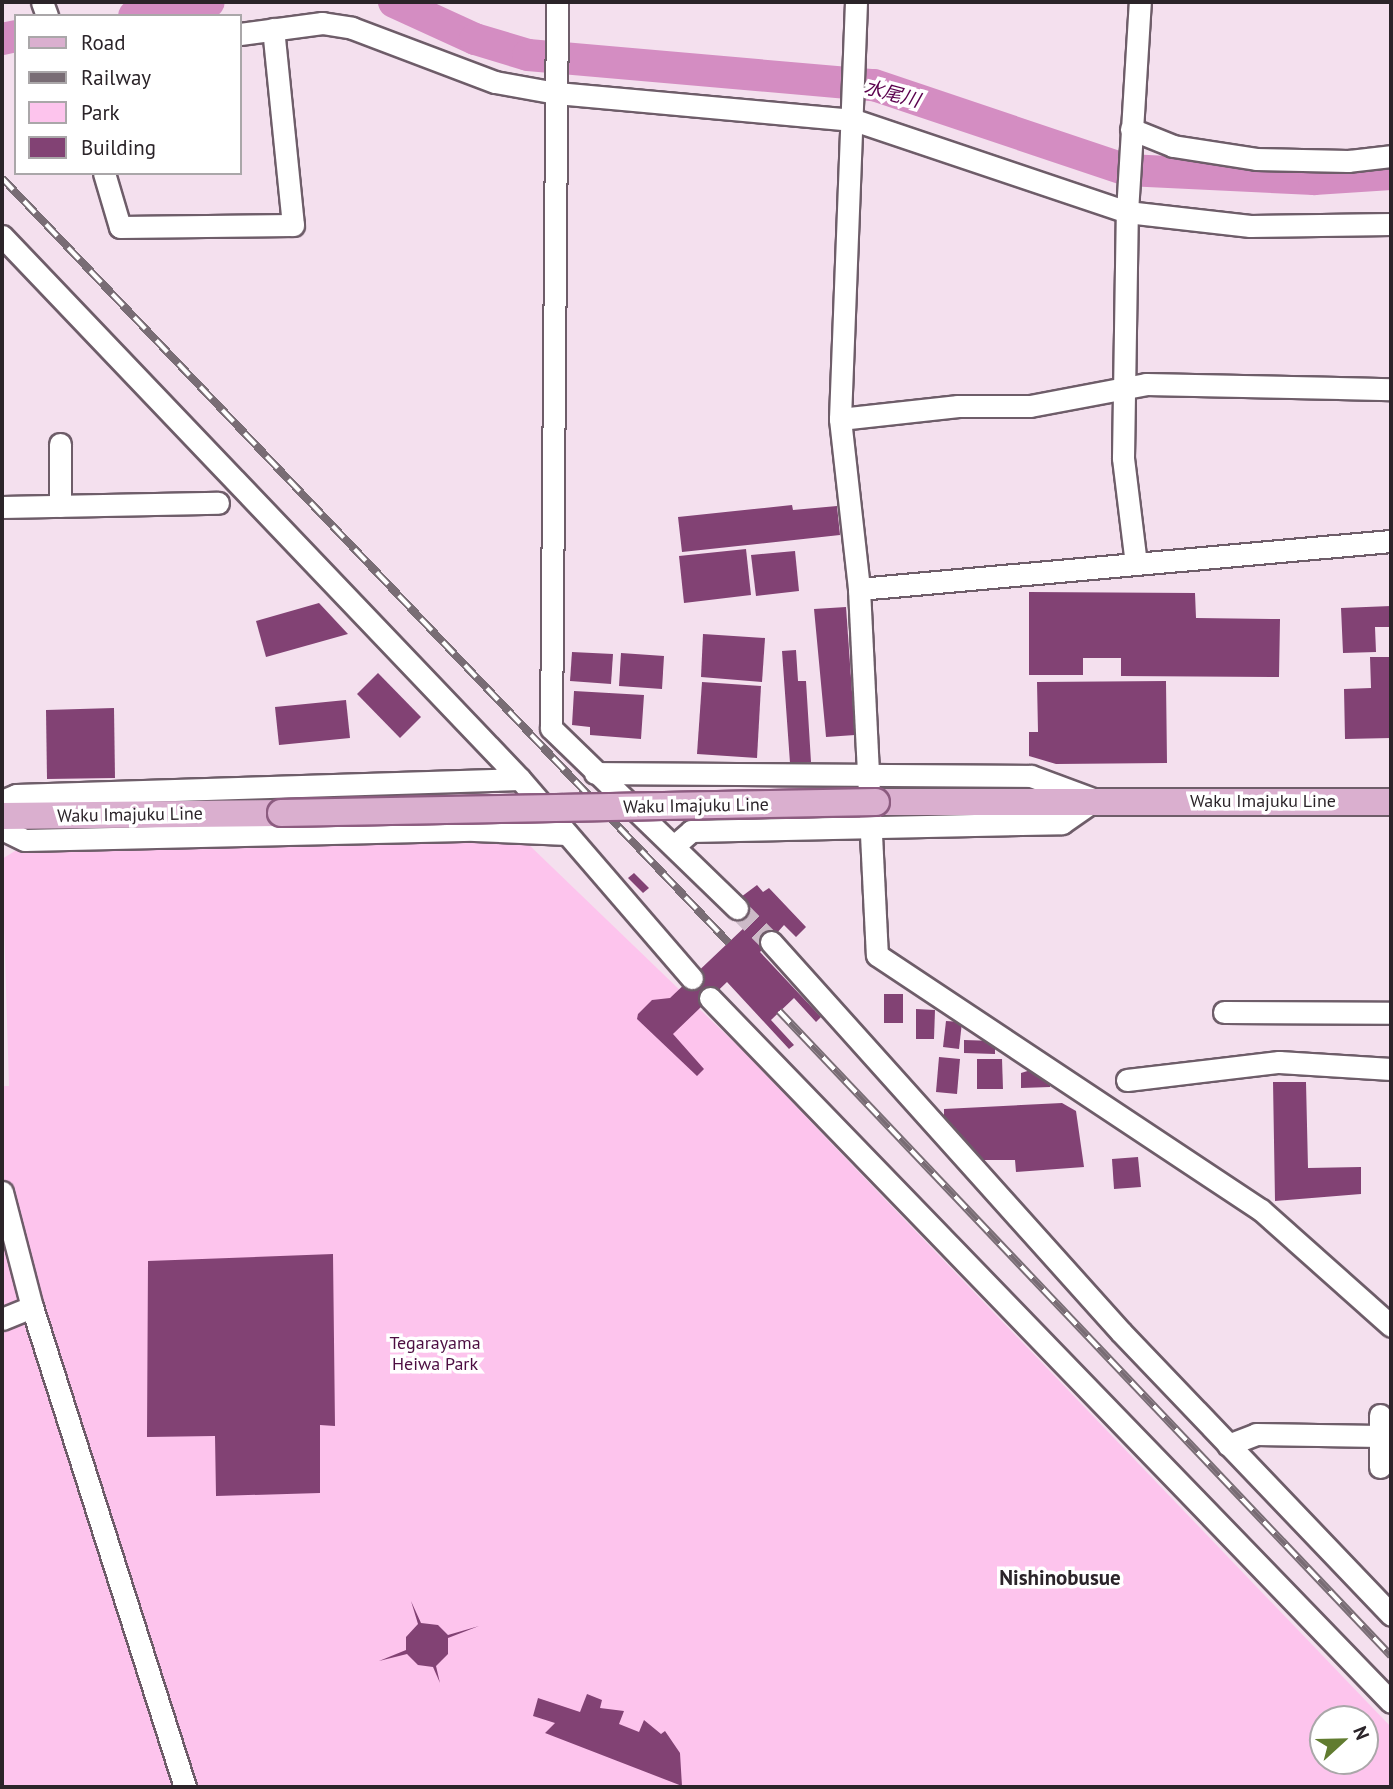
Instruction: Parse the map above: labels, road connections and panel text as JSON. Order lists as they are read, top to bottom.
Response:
{
  "streets": {
    "main road": ["Waku Imajuku Line"]
  },
  "districts": ["Nishinobusue"],
  "water": ["水尾川"],
  "parks": ["Tegarayama Heiwa Park"],
  "legend": [
    "Road",
    "Railway",
    "Park",
    "Building"
  ],
  "north": "right"
}
